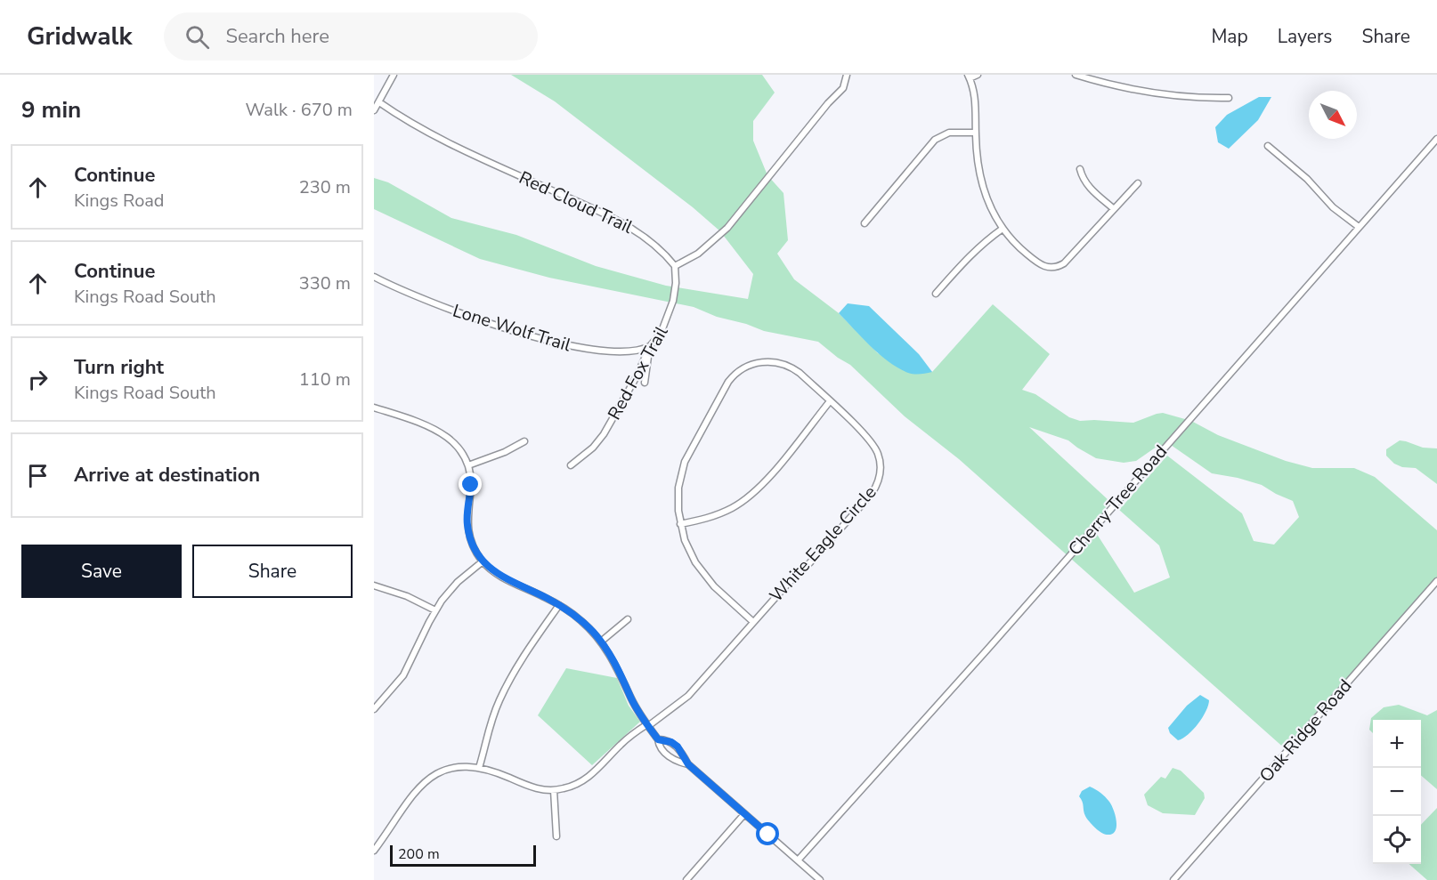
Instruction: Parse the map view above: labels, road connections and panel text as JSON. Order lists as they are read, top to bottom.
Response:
{
  "streets": {
    "street": [
      "Red Cloud Trail",
      "Lone Wolf Trail",
      "Red Fox Trail",
      "Cherry Tree Road",
      "White Eagle Circle",
      "Oak Ridge Road"
    ]
  },
  "crossings": [
    ["Red Cloud Trail", "Red Fox Trail"],
    ["Lone Wolf Trail", "Red Fox Trail"]
  ],
  "scale_bar": "200 m",
  "north": "bottom right",
  "page": {
    "header": "Gridwalk",
    "search": "Search here",
    "nav": ["Map", "Layers", "Share"],
    "heading": ["9 min", "Walk · 670 m"],
    "list": [
      ["Continue", "Kings Road", "230 m"],
      ["Continue", "Kings Road South", "330 m"],
      ["Turn right", "Kings Road South", "110 m"],
      "Arrive at destination"
    ],
    "buttons": ["Save", "Share"],
    "map_buttons": ["+", "−"],
    "scale": "200 m"
  }
}
